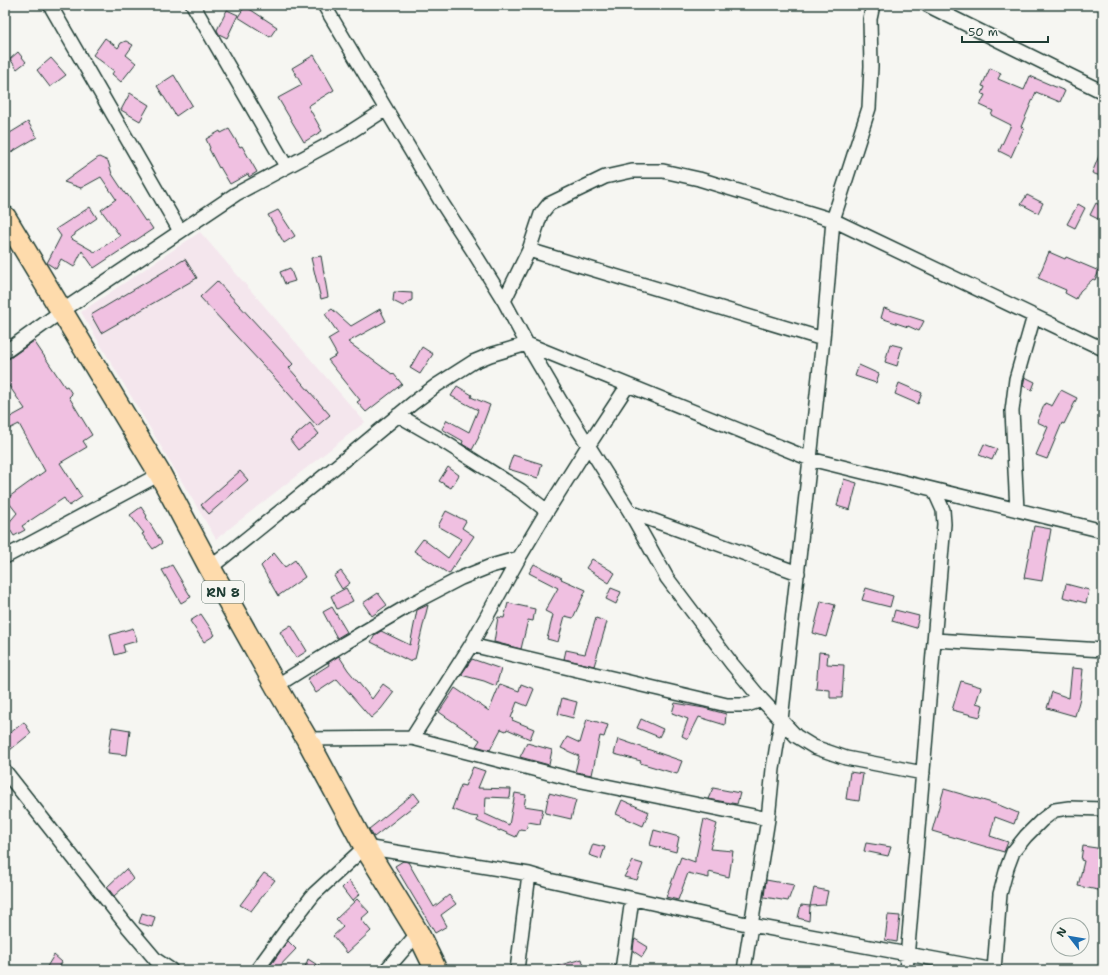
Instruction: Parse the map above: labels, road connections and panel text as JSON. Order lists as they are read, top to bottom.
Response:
{
  "streets": {
    "main road": ["RN 8"]
  },
  "scale_bar": "50 m",
  "north": "top left"
}
